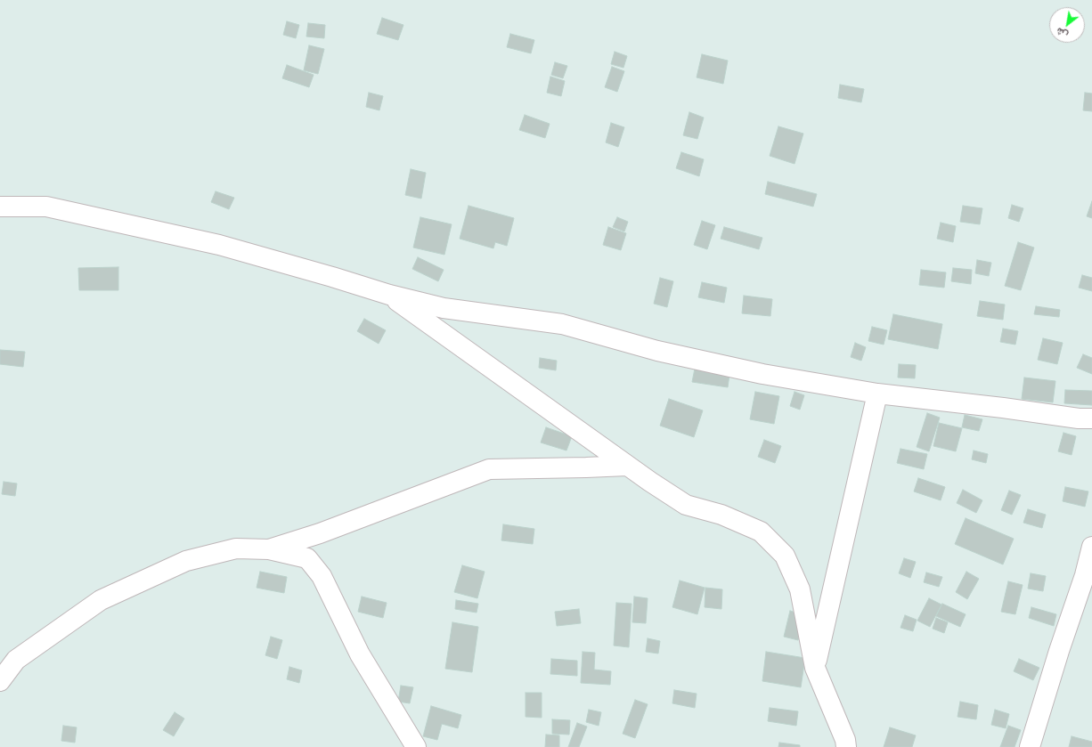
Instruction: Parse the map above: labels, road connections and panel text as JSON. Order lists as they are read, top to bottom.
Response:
{
  "north": "bottom left"
}
